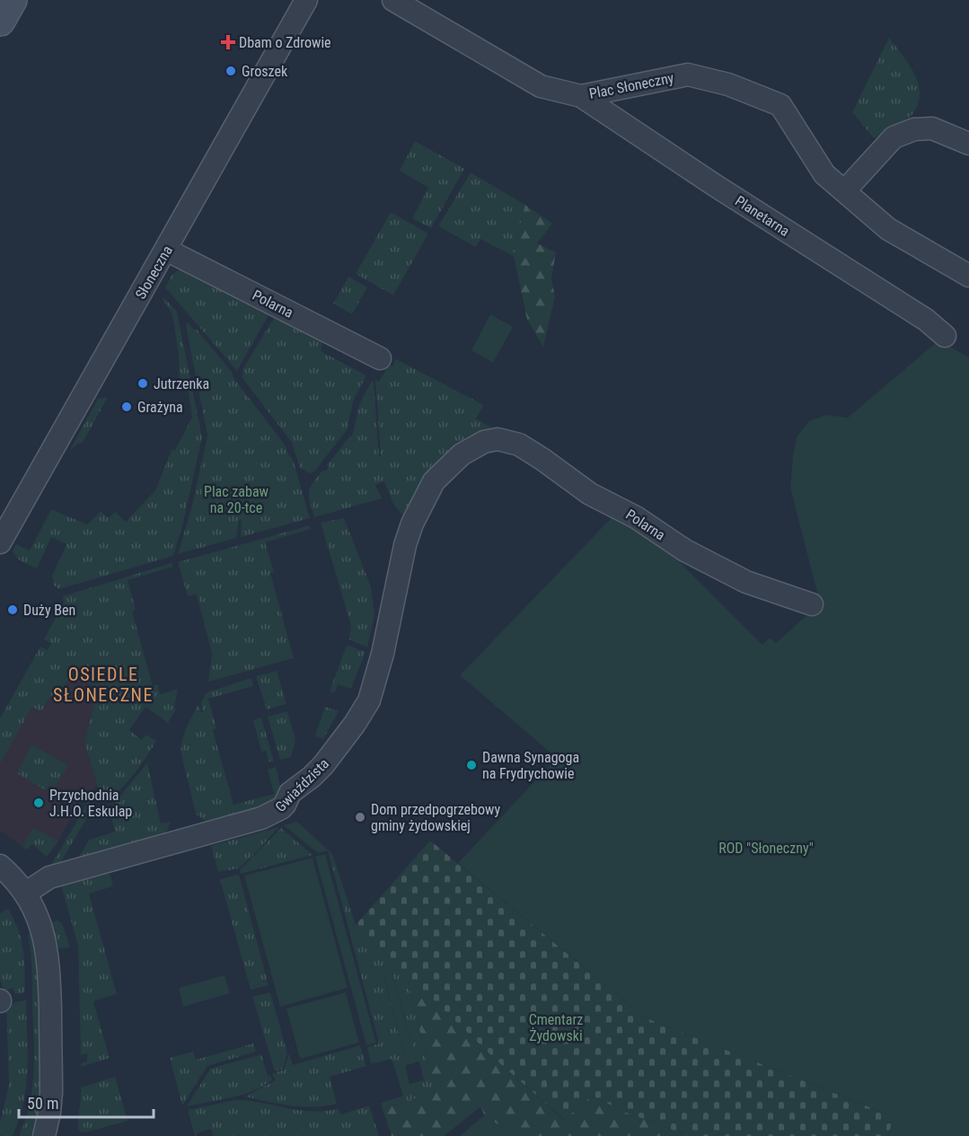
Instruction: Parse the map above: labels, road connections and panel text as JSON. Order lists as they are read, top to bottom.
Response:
{
  "streets": {
    "street": [
      "Plac Słoneczny",
      "Planetarna",
      "Słoneczna",
      "Polarna",
      "Gwiaździsta"
    ]
  },
  "crossings": [
    ["Plac Słoneczny", "Planetarna"],
    ["Słoneczna", "Polarna"],
    ["Polarna", "Gwiaździsta"]
  ],
  "districts": ["OSIEDLE SŁONECZNE"],
  "parks": ["Plac zabaw na 20-tce", "ROD \"Słoneczny\"", "Cmentarz Żydowski"],
  "places": {
    "health": ["Dbam o Zdrowie"],
    "other": [
      "Groszek",
      "Jutrzenka",
      "Grażyna",
      "Duży Ben",
      "Dawna Synagoga na Frydrychowie",
      "Przychodnia J.H.O. Eskulap",
      "Dom przedpogrzebowy gminy żydowskiej"
    ]
  },
  "scale_bar": "50 m"
}
